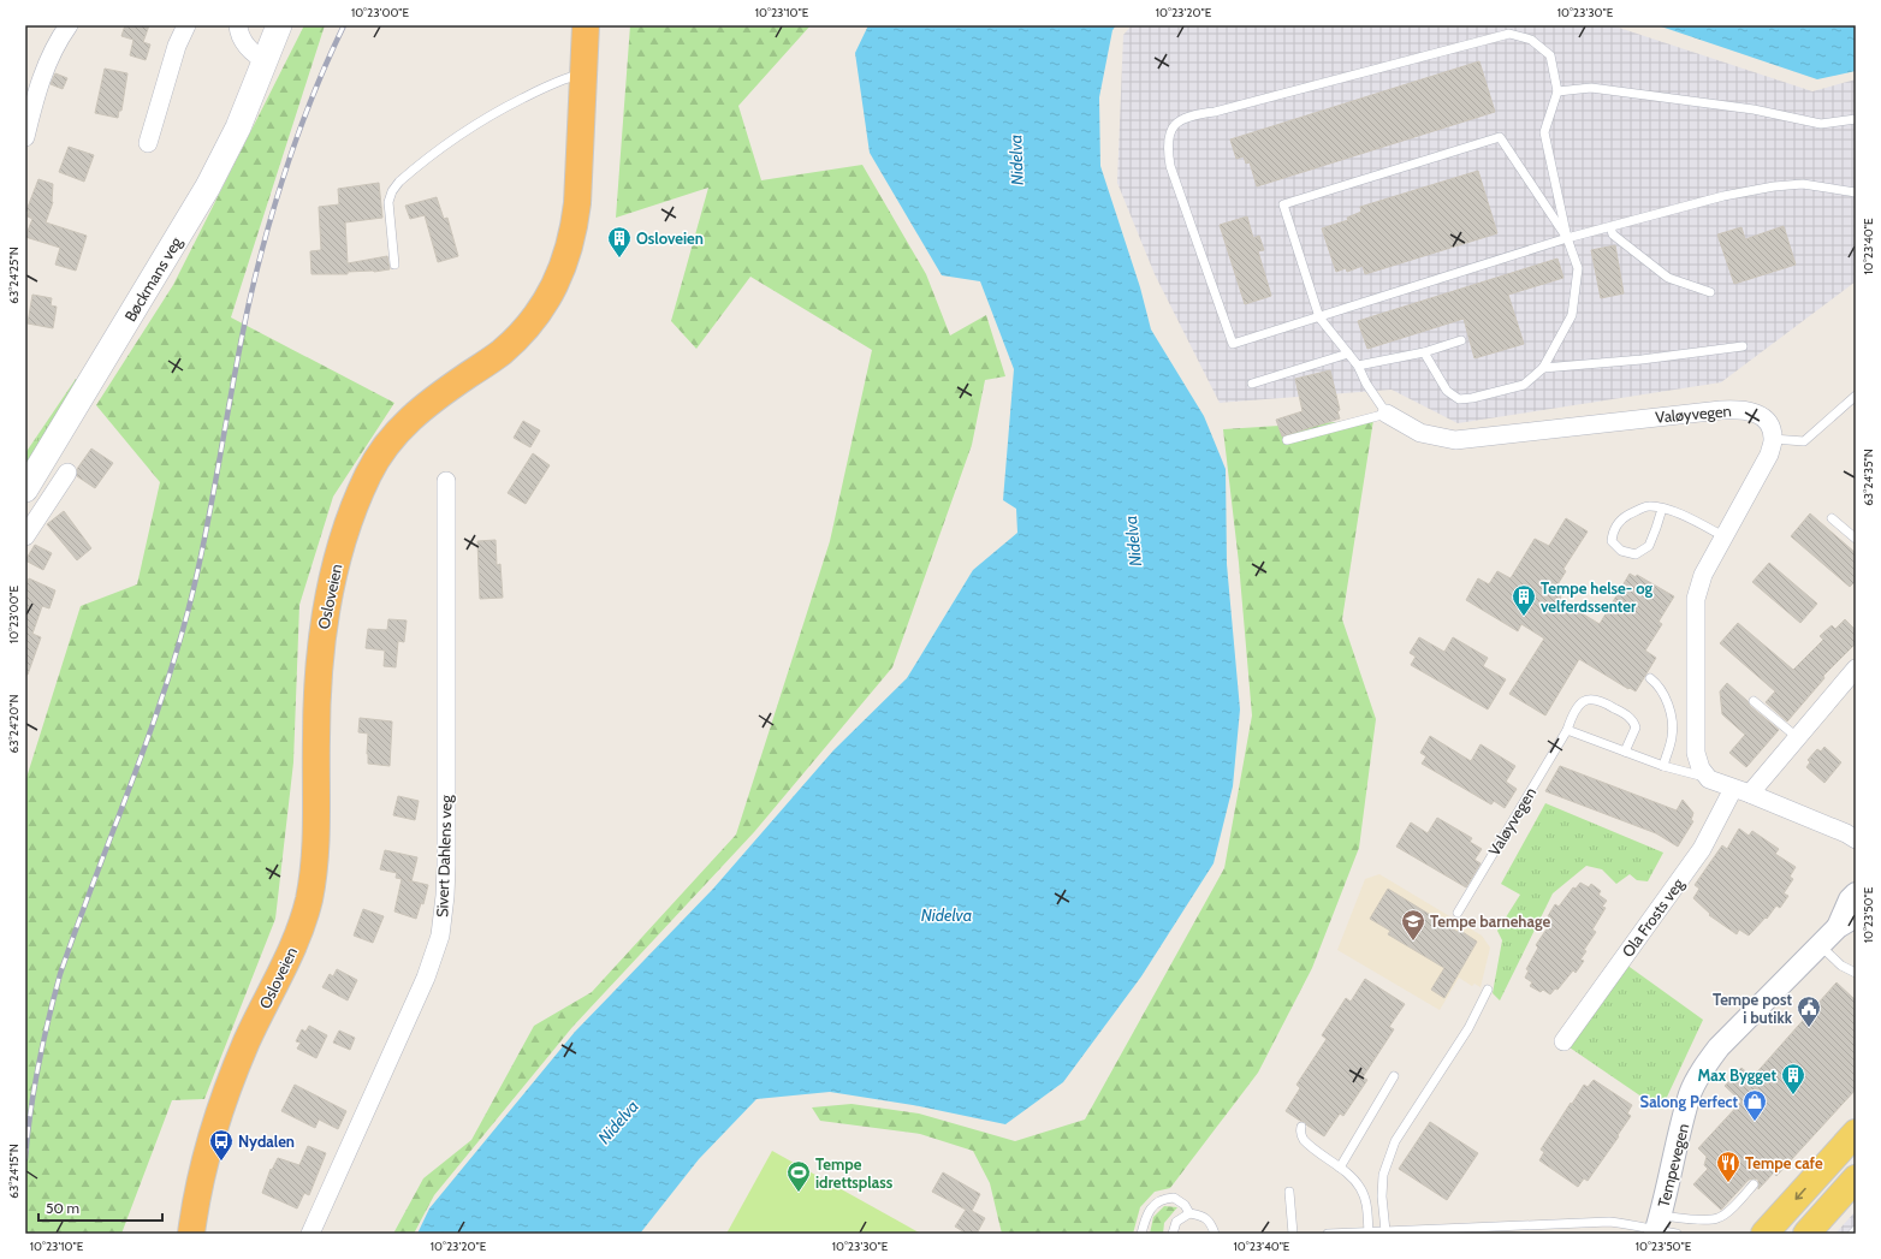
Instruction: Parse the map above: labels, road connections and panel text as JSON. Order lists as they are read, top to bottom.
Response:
{
  "streets": {
    "highway": ["Osloveien"],
    "main road": ["Bøckmans veg"],
    "street": [
      "Valøyvegen",
      "Sivert Dahlens veg",
      "Ola Frosts veg",
      "Tempevegen"
    ]
  },
  "water": ["Nidelva"],
  "places": {
    "building": ["Osloveien", "Tempe helse- og velferdssenter", "Max Bygget"],
    "school or university": ["Tempe barnehage"],
    "public building": ["Tempe post i butikk"],
    "shop": ["Salong Perfect"],
    "bus stop": ["Nydalen"],
    "restaurant": ["Tempe cafe"],
    "sports": ["Tempe idrettsplass"]
  },
  "scale_bar": "50 m",
  "coordinates": [
    "10°23'00\"E",
    "10°23'10\"E",
    "10°23'20\"E",
    "10°23'30\"E",
    "10°23'40\"E",
    "63°24'25\"N",
    "63°24'35\"N",
    "63°24'20\"N",
    "10°23'50\"E",
    "63°24'15\"N"
  ]
}
